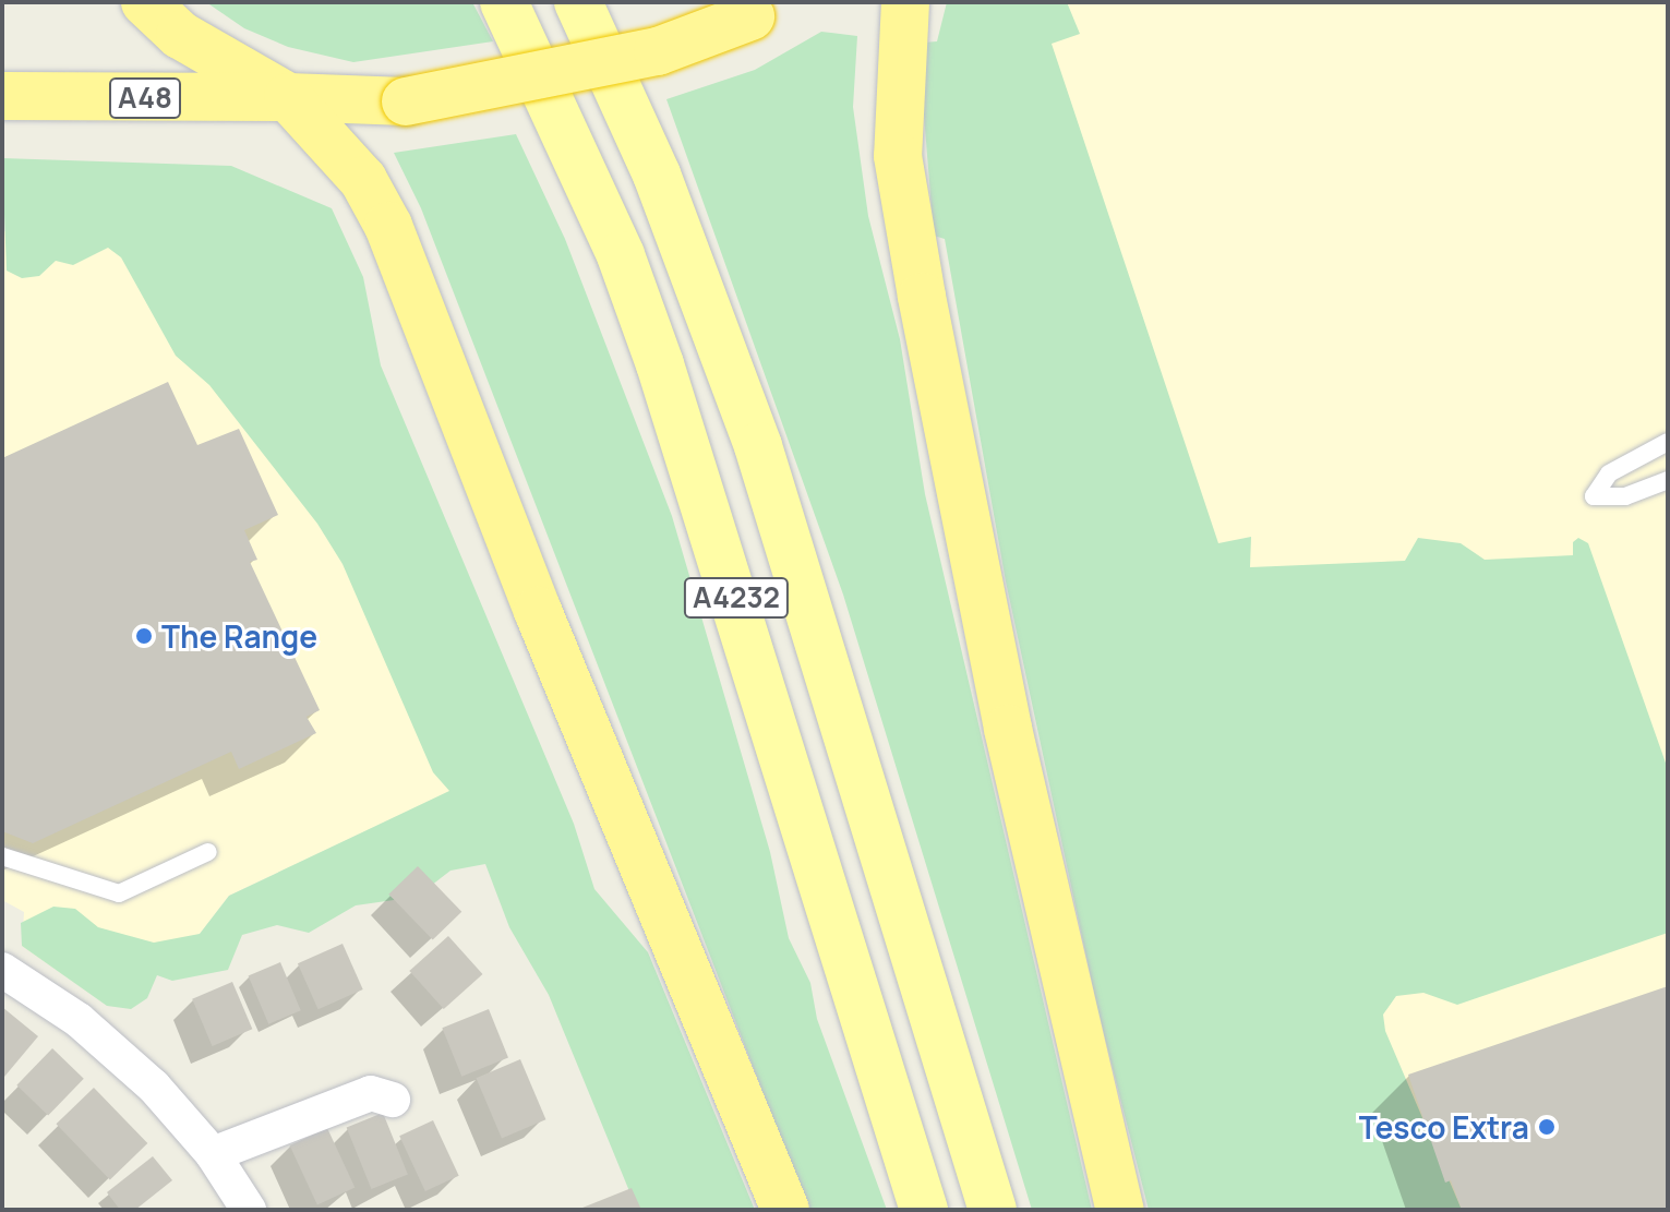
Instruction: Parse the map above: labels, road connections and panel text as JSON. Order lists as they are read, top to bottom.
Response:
{
  "streets": {
    "highway": ["A48"],
    "main road": ["A4232"]
  },
  "places": ["The Range", "Tesco Extra"]
}
